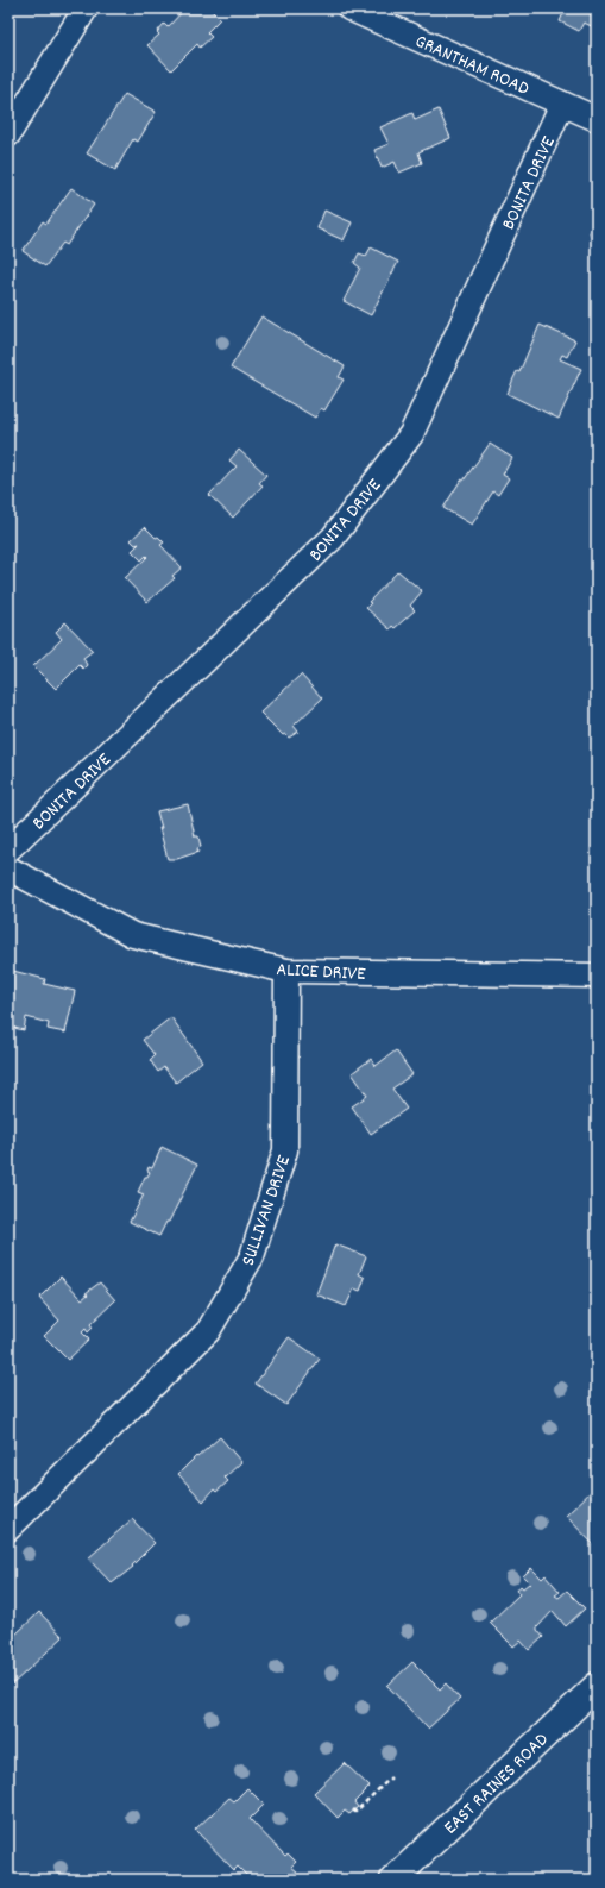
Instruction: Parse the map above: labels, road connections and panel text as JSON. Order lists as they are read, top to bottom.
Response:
{
  "streets": {
    "main road": ["EAST RAINES ROAD"],
    "street": [
      "GRANTHAM ROAD",
      "BONITA DRIVE",
      "ALICE DRIVE",
      "SULLIVAN DRIVE"
    ]
  },
  "crossings": [
    ["GRANTHAM ROAD", "BONITA DRIVE"],
    ["ALICE DRIVE", "SULLIVAN DRIVE"]
  ]
}
